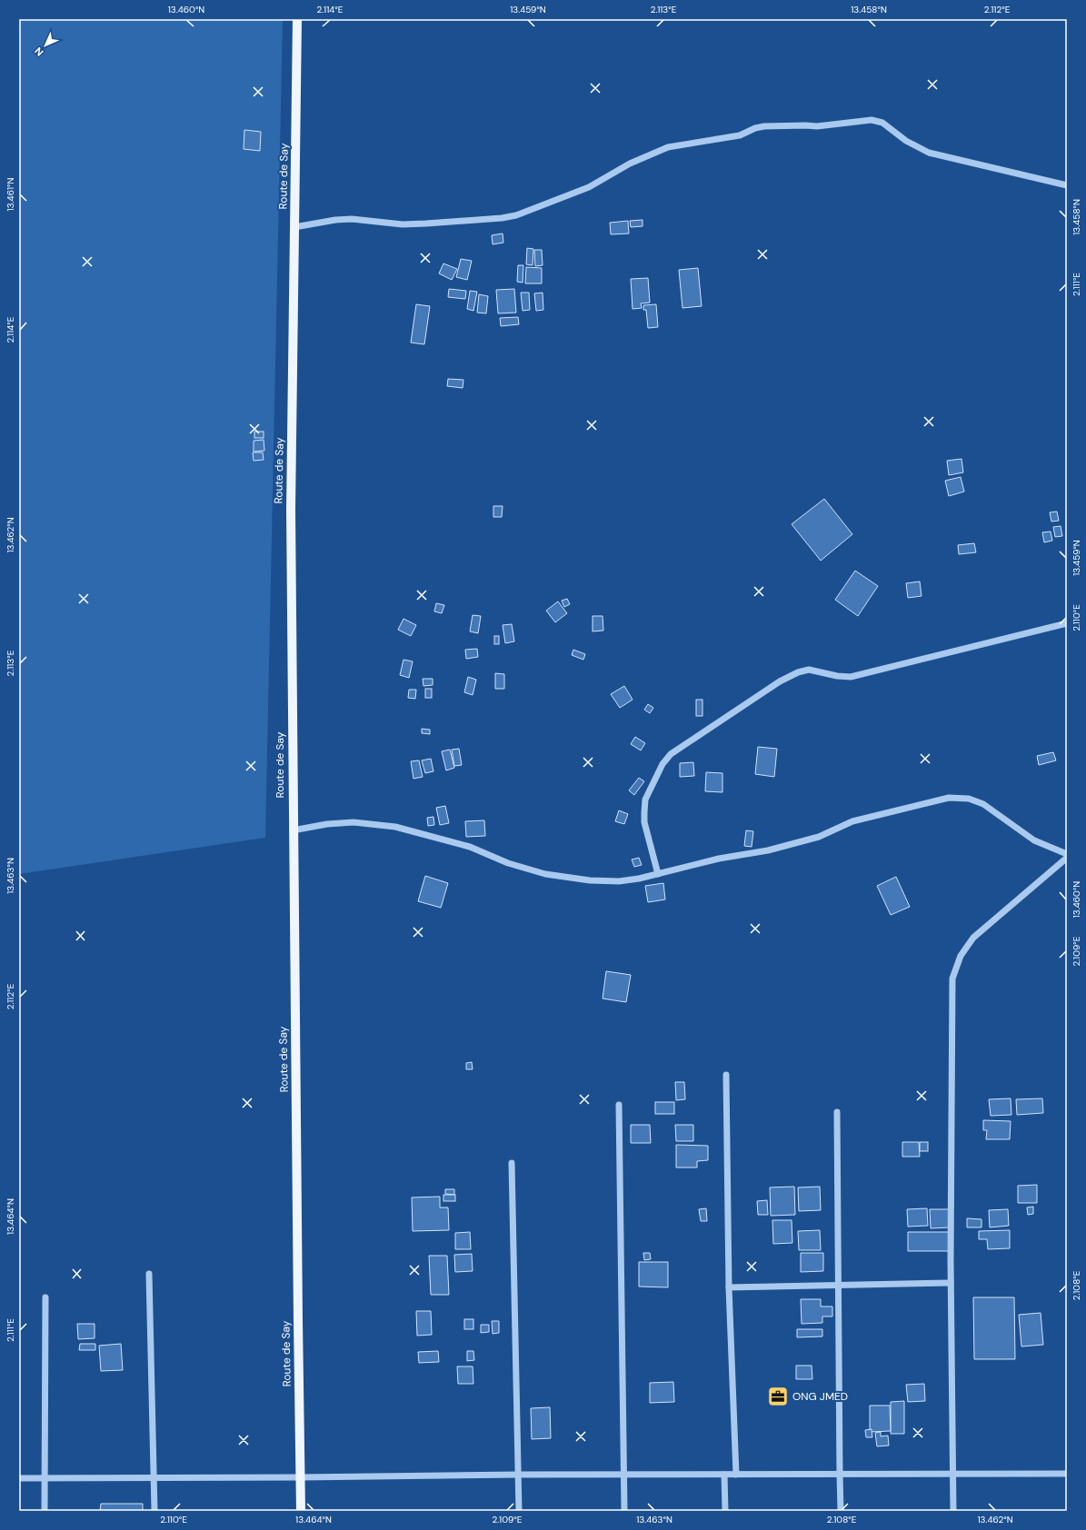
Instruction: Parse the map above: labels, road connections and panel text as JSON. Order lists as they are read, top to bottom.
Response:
{
  "streets": {
    "main road": ["Route de Say"]
  },
  "places": {
    "office": ["ONG JMED"]
  },
  "north": "bottom left",
  "coordinates": [
    "13.460°N",
    "2.114°E",
    "13.459°N",
    "2.113°E",
    "13.458°N",
    "2.112°E",
    "13.461°N",
    "2.111°E",
    "13.462°N",
    "2.110°E",
    "13.463°N",
    "2.109°E",
    "13.464°N",
    "2.108°E"
  ]
}
